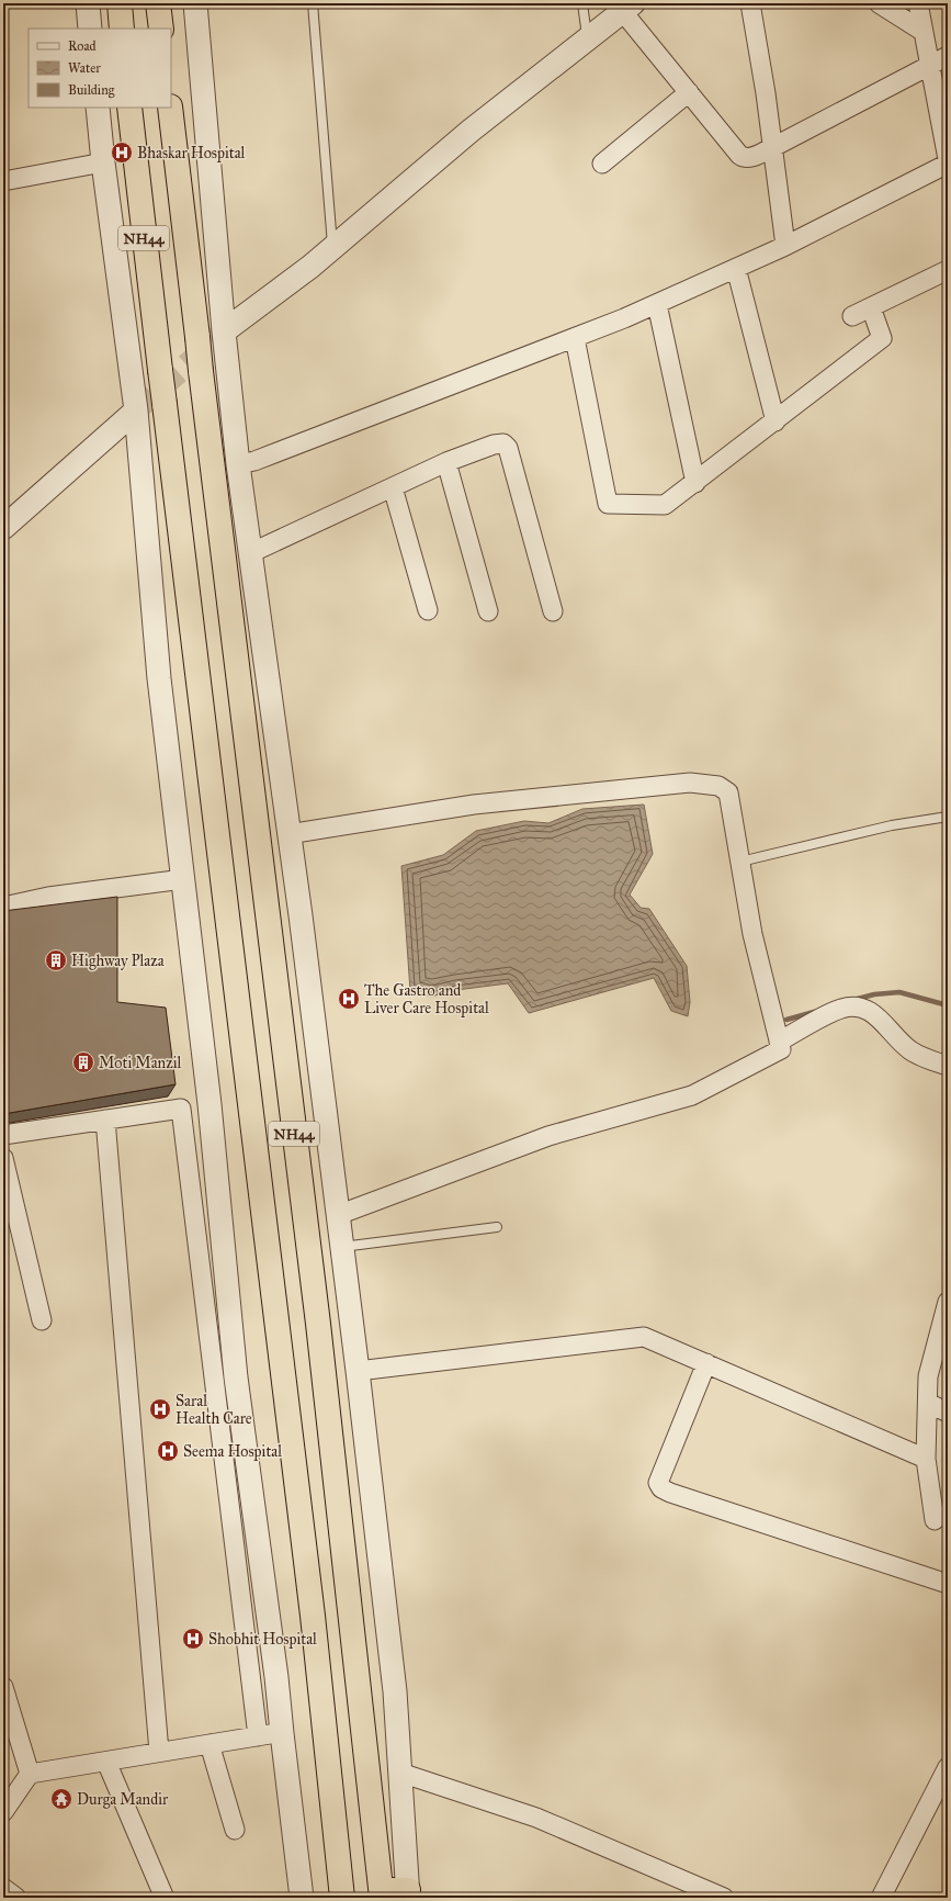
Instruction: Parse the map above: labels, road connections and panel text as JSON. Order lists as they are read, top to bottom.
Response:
{
  "streets": {
    "highway": ["NH44"]
  },
  "places": {
    "hospital": [
      "Bhaskar Hospital",
      "The Gastro and Liver Care Hospital",
      "Saral Health Care",
      "Seema Hospital",
      "Shobhit Hospital"
    ],
    "building": ["Highway Plaza", "Moti Manzil"],
    "temple": ["Durga Mandir"]
  },
  "legend": ["Road", "Water", "Building"]
}
